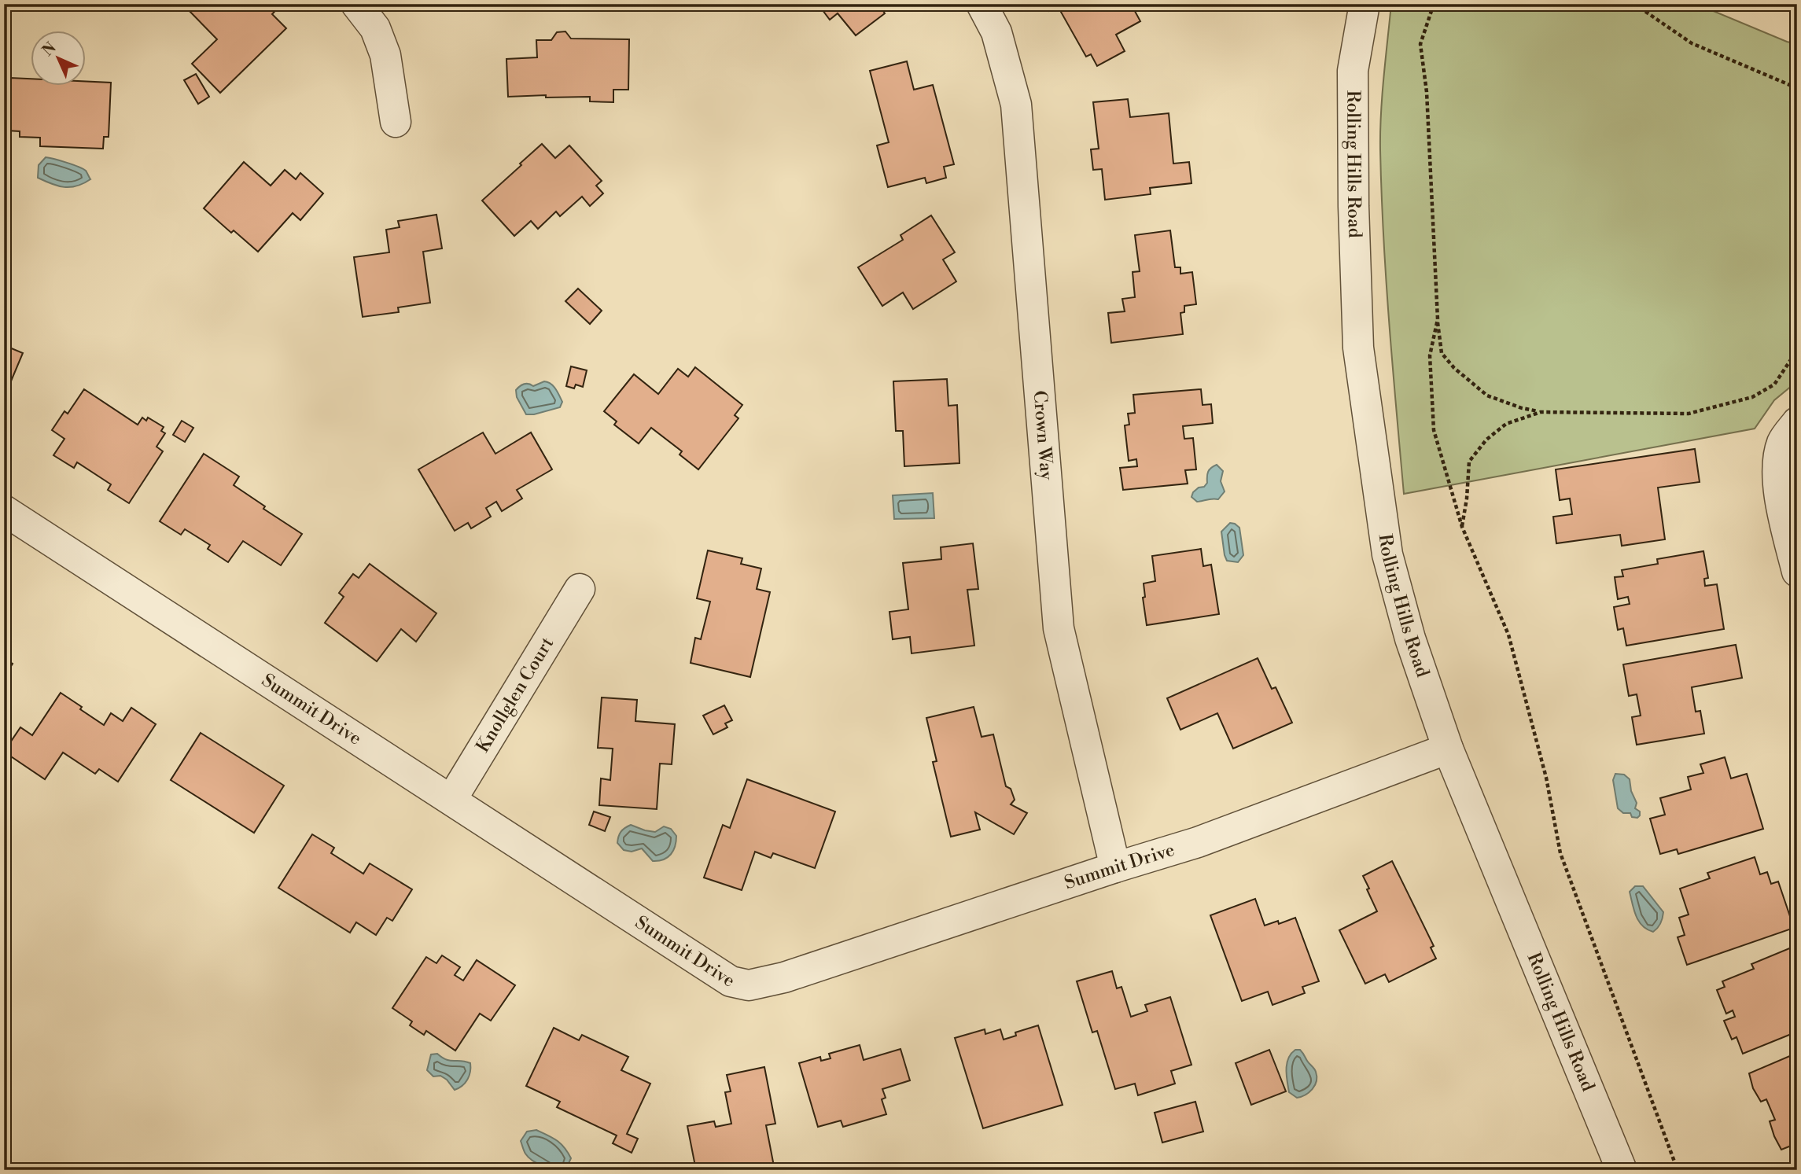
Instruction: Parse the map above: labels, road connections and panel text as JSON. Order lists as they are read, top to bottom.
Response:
{
  "streets": {
    "street": [
      "Rolling Hills Road",
      "Crown Way",
      "Knollglen Court",
      "Summit Drive"
    ]
  },
  "crossings": [
    ["Rolling Hills Road", "Summit Drive"],
    ["Crown Way", "Summit Drive"],
    ["Knollglen Court", "Summit Drive"]
  ],
  "north": "top left"
}
